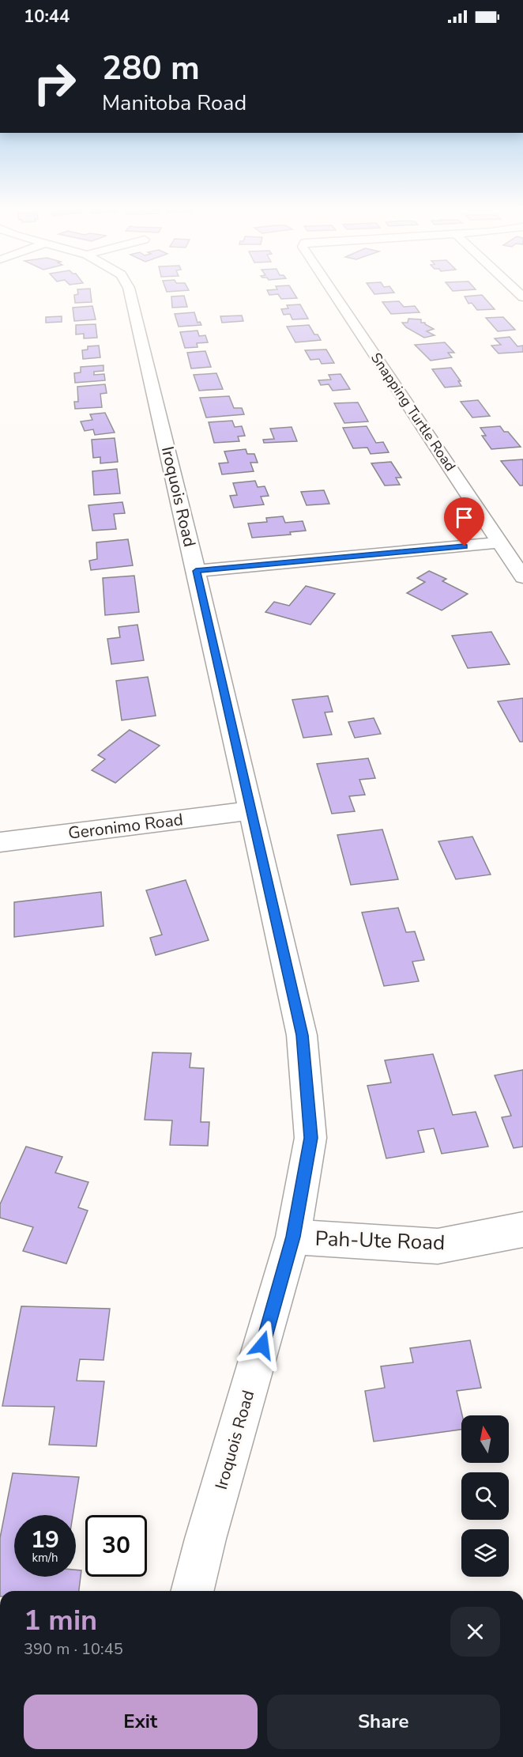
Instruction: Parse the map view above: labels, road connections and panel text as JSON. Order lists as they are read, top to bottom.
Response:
{
  "streets": {
    "street": [
      "Snapping Turtle Road",
      "Iroquois Road",
      "Geronimo Road",
      "Pah-Ute Road"
    ]
  },
  "crossings": [
    ["Iroquois Road", "Geronimo Road"],
    ["Iroquois Road", "Pah-Ute Road"]
  ],
  "north": "top",
  "page": {
    "status": "10:44",
    "turn": ["280 m", "Manitoba Road"],
    "speed": "19 km/h",
    "limit": "30",
    "heading": ["1 min", "390 m · 10:45"],
    "buttons": ["Exit", "Share"]
  }
}
